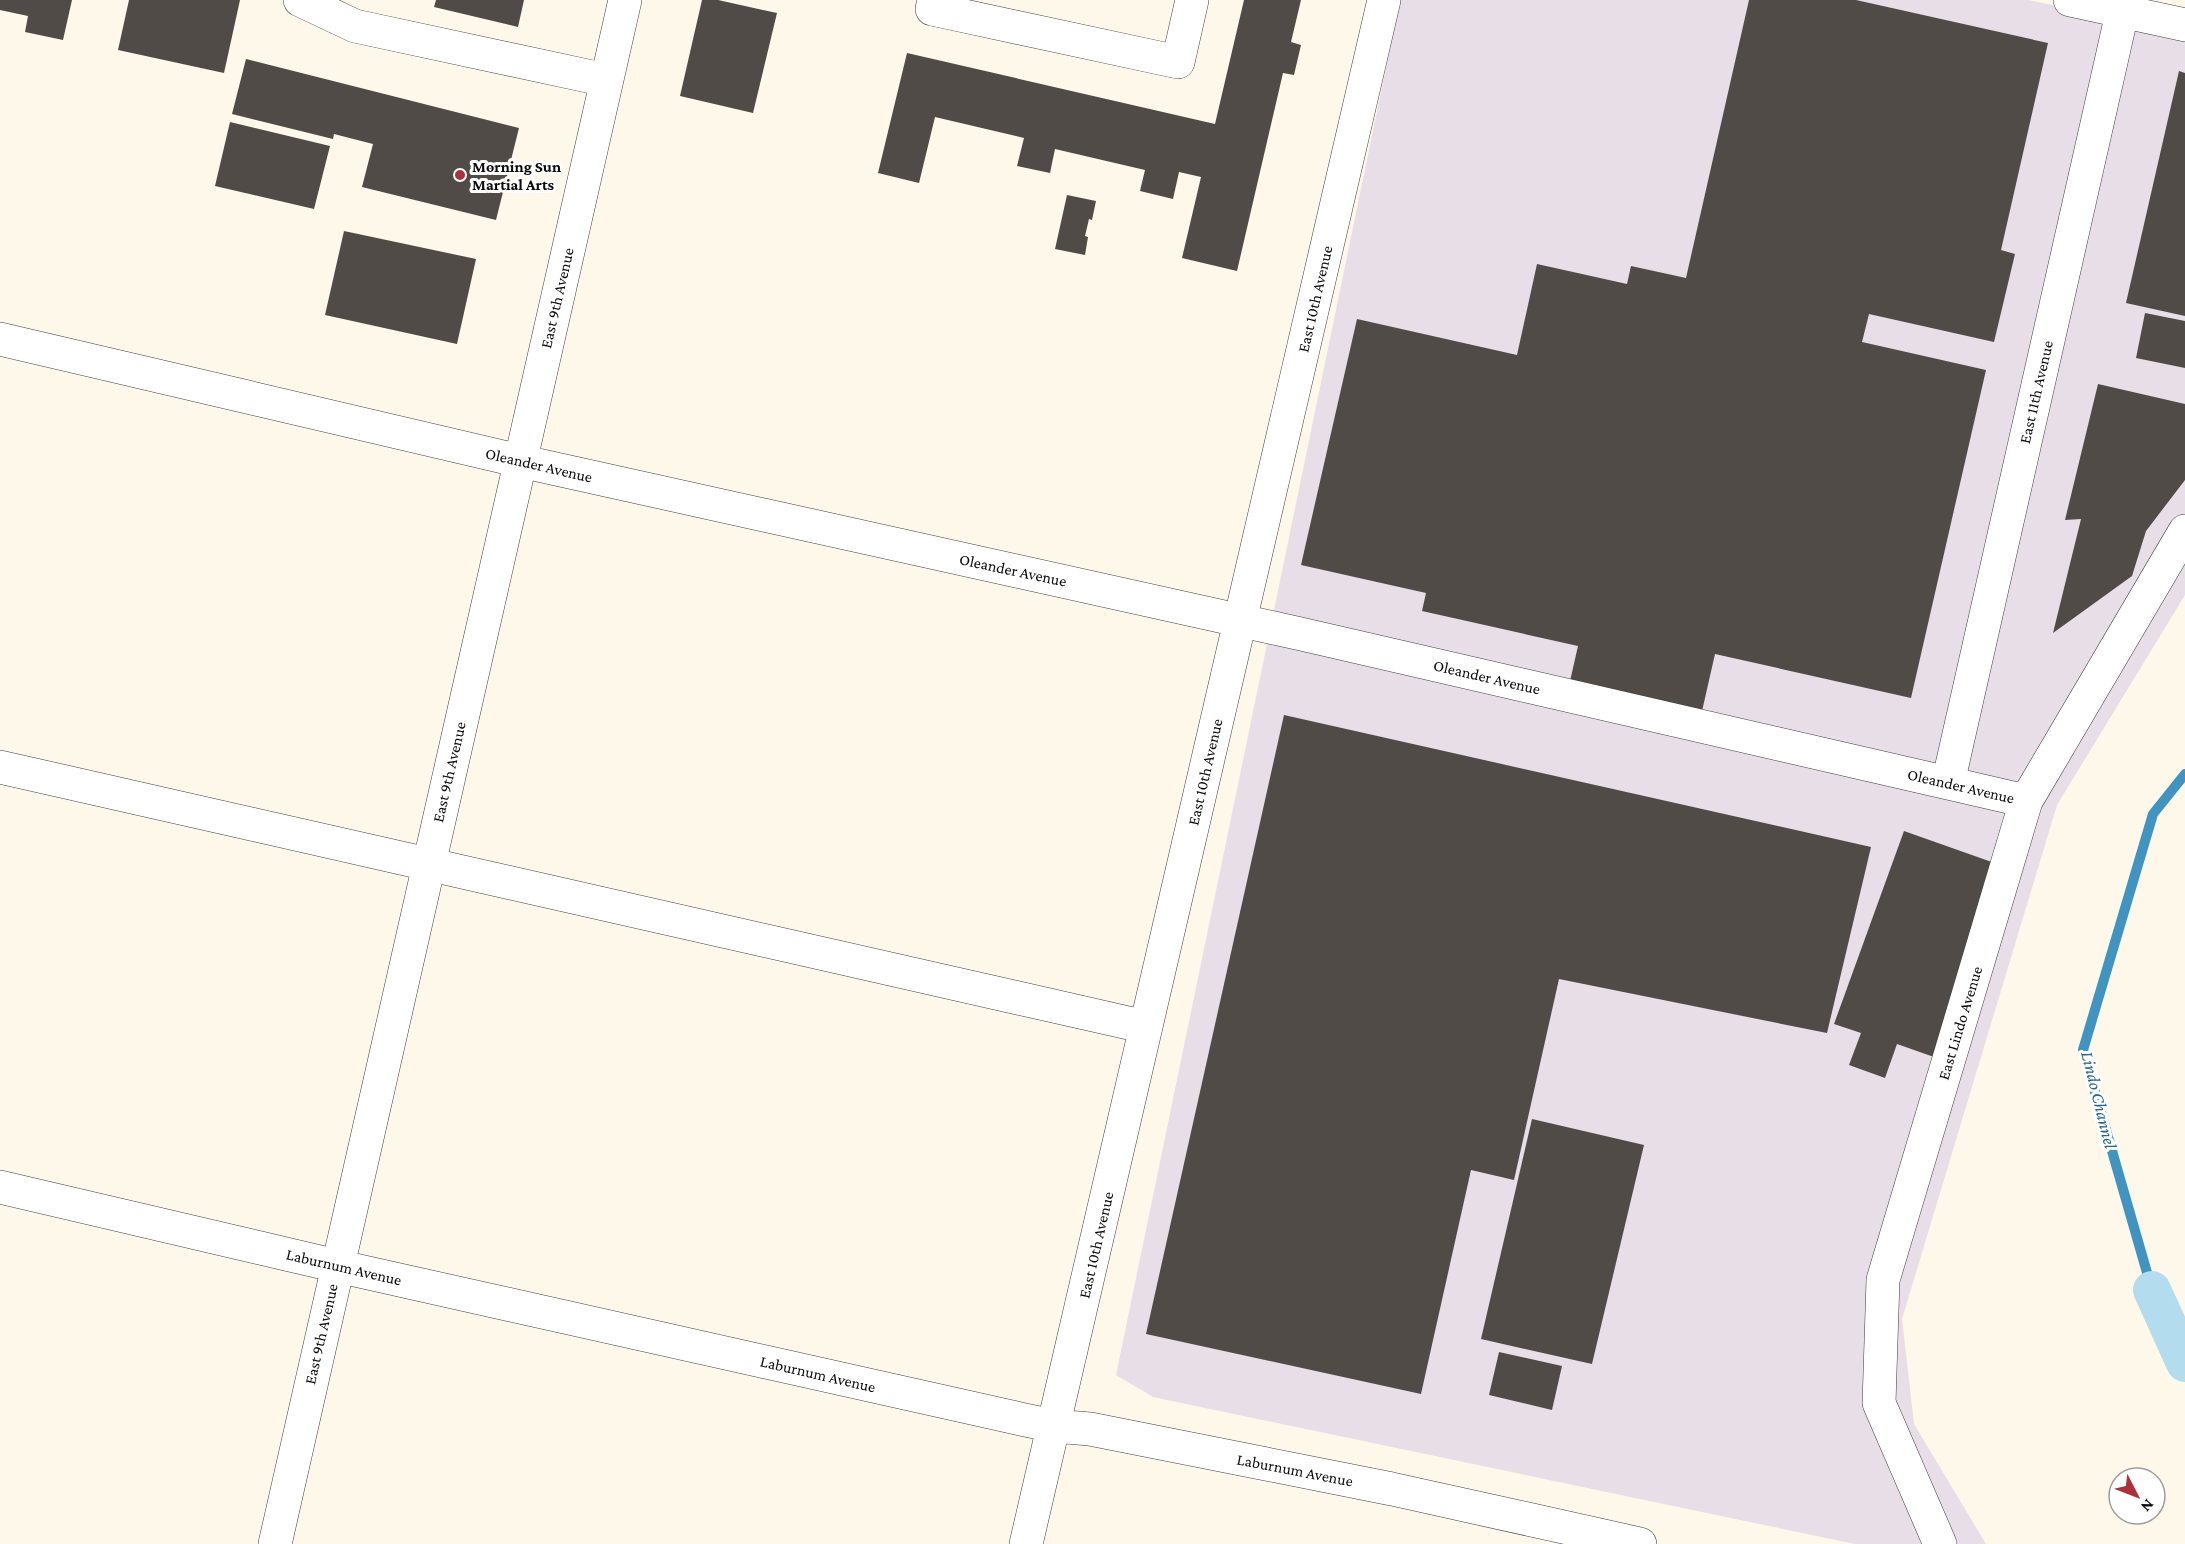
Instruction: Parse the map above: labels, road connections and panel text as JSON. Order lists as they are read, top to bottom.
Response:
{
  "streets": {
    "street": [
      "East 9th Avenue",
      "East 10th Avenue",
      "East 11th Avenue",
      "Oleander Avenue",
      "East Lindo Avenue",
      "Laburnum Avenue"
    ]
  },
  "crossings": [
    ["East 9th Avenue", "Oleander Avenue"],
    ["East 9th Avenue", "Laburnum Avenue"],
    ["East 10th Avenue", "Oleander Avenue"],
    ["East 10th Avenue", "Laburnum Avenue"],
    ["East 11th Avenue", "Oleander Avenue"],
    ["Oleander Avenue", "East Lindo Avenue"]
  ],
  "water": ["Lindo Channel"],
  "places": ["Morning Sun Martial Arts"],
  "north": "bottom right"
}
